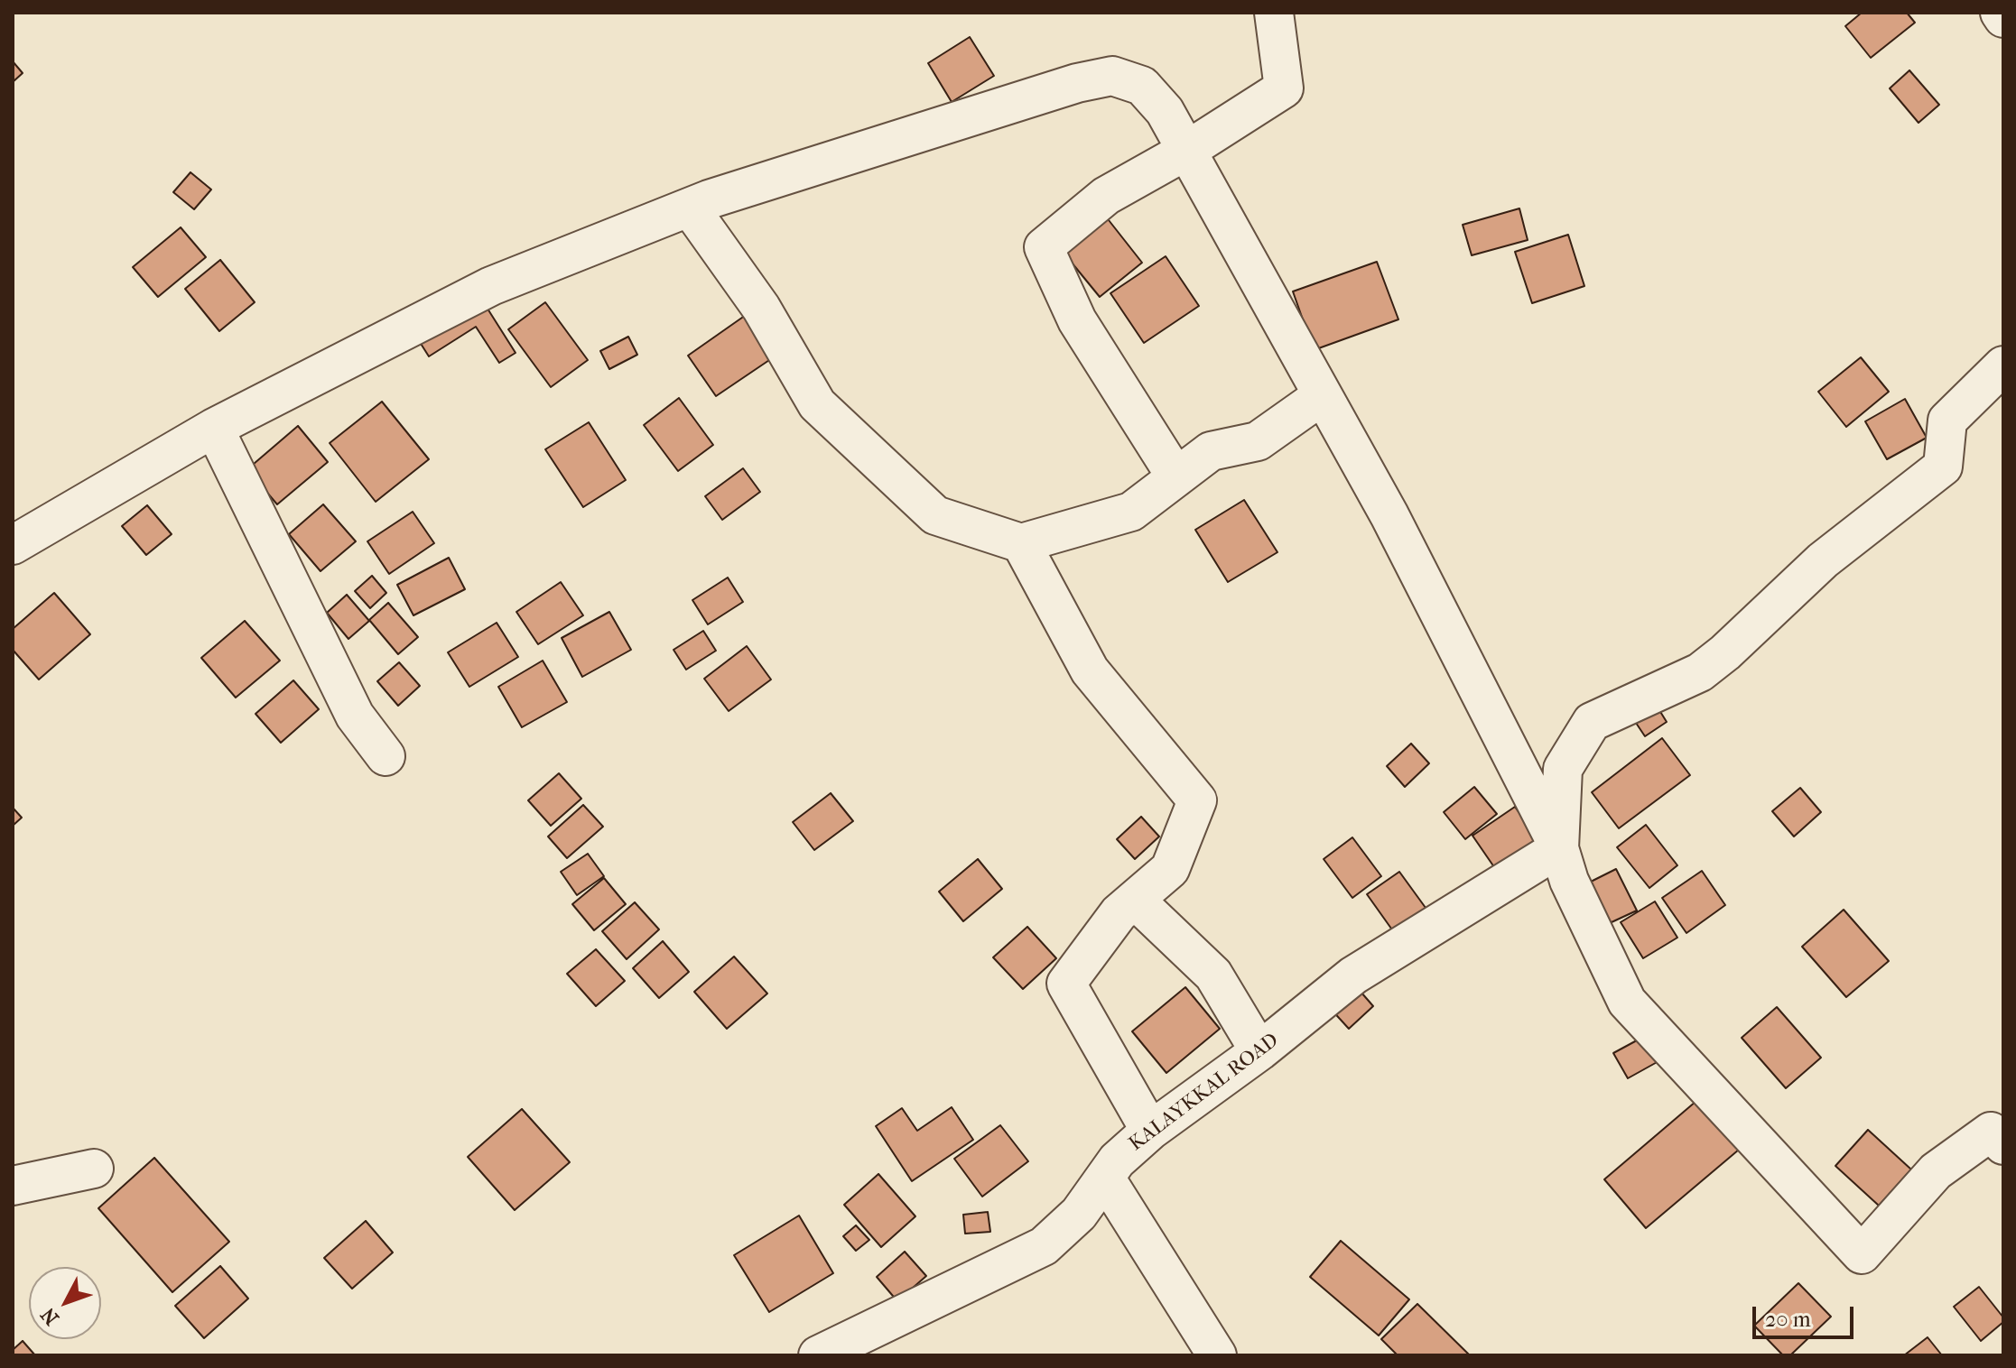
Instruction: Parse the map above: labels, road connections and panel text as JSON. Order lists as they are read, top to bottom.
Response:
{
  "streets": {
    "street": ["KALAYKKAL ROAD"]
  },
  "scale_bar": "20 m",
  "north": "bottom left"
}
